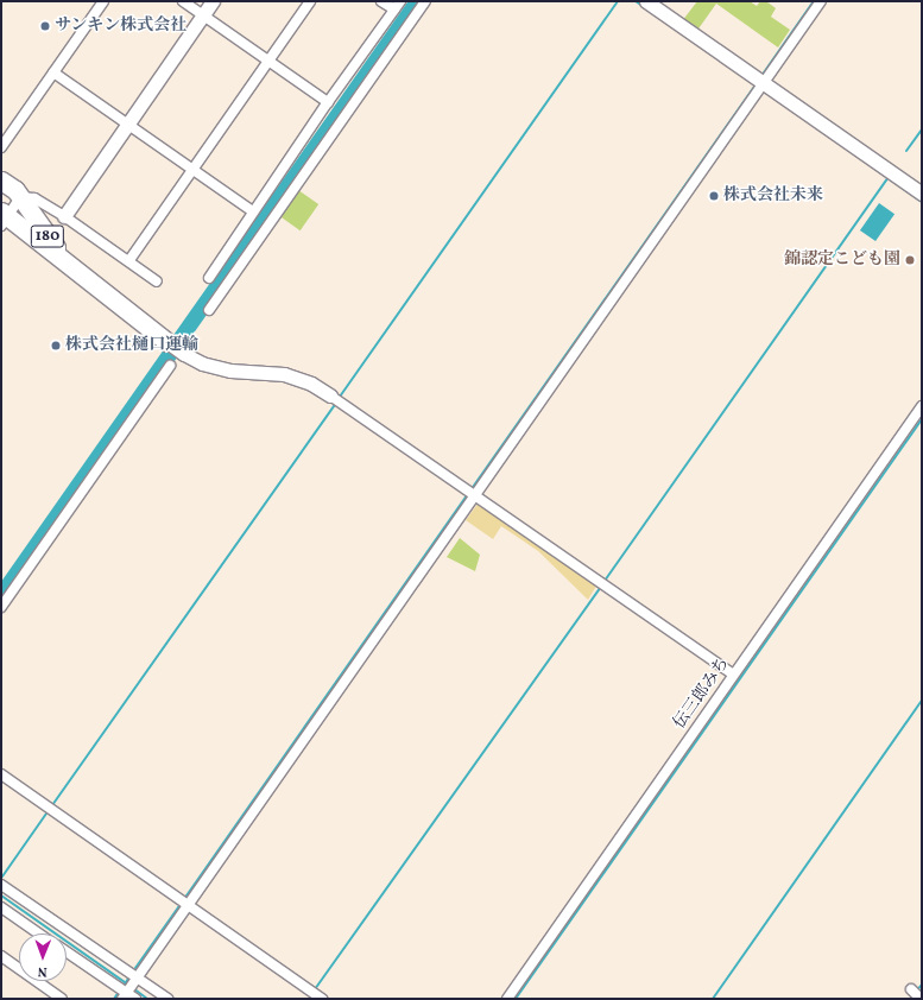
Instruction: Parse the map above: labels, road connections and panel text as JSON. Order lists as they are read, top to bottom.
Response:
{
  "streets": {
    "highway": ["180"],
    "street": ["伝三郎みち"]
  },
  "places": [
    "サンキン株式会社",
    "株式会社未来",
    "錦認定こども園",
    "株式会社樋口運輸"
  ],
  "north": "bottom"
}
